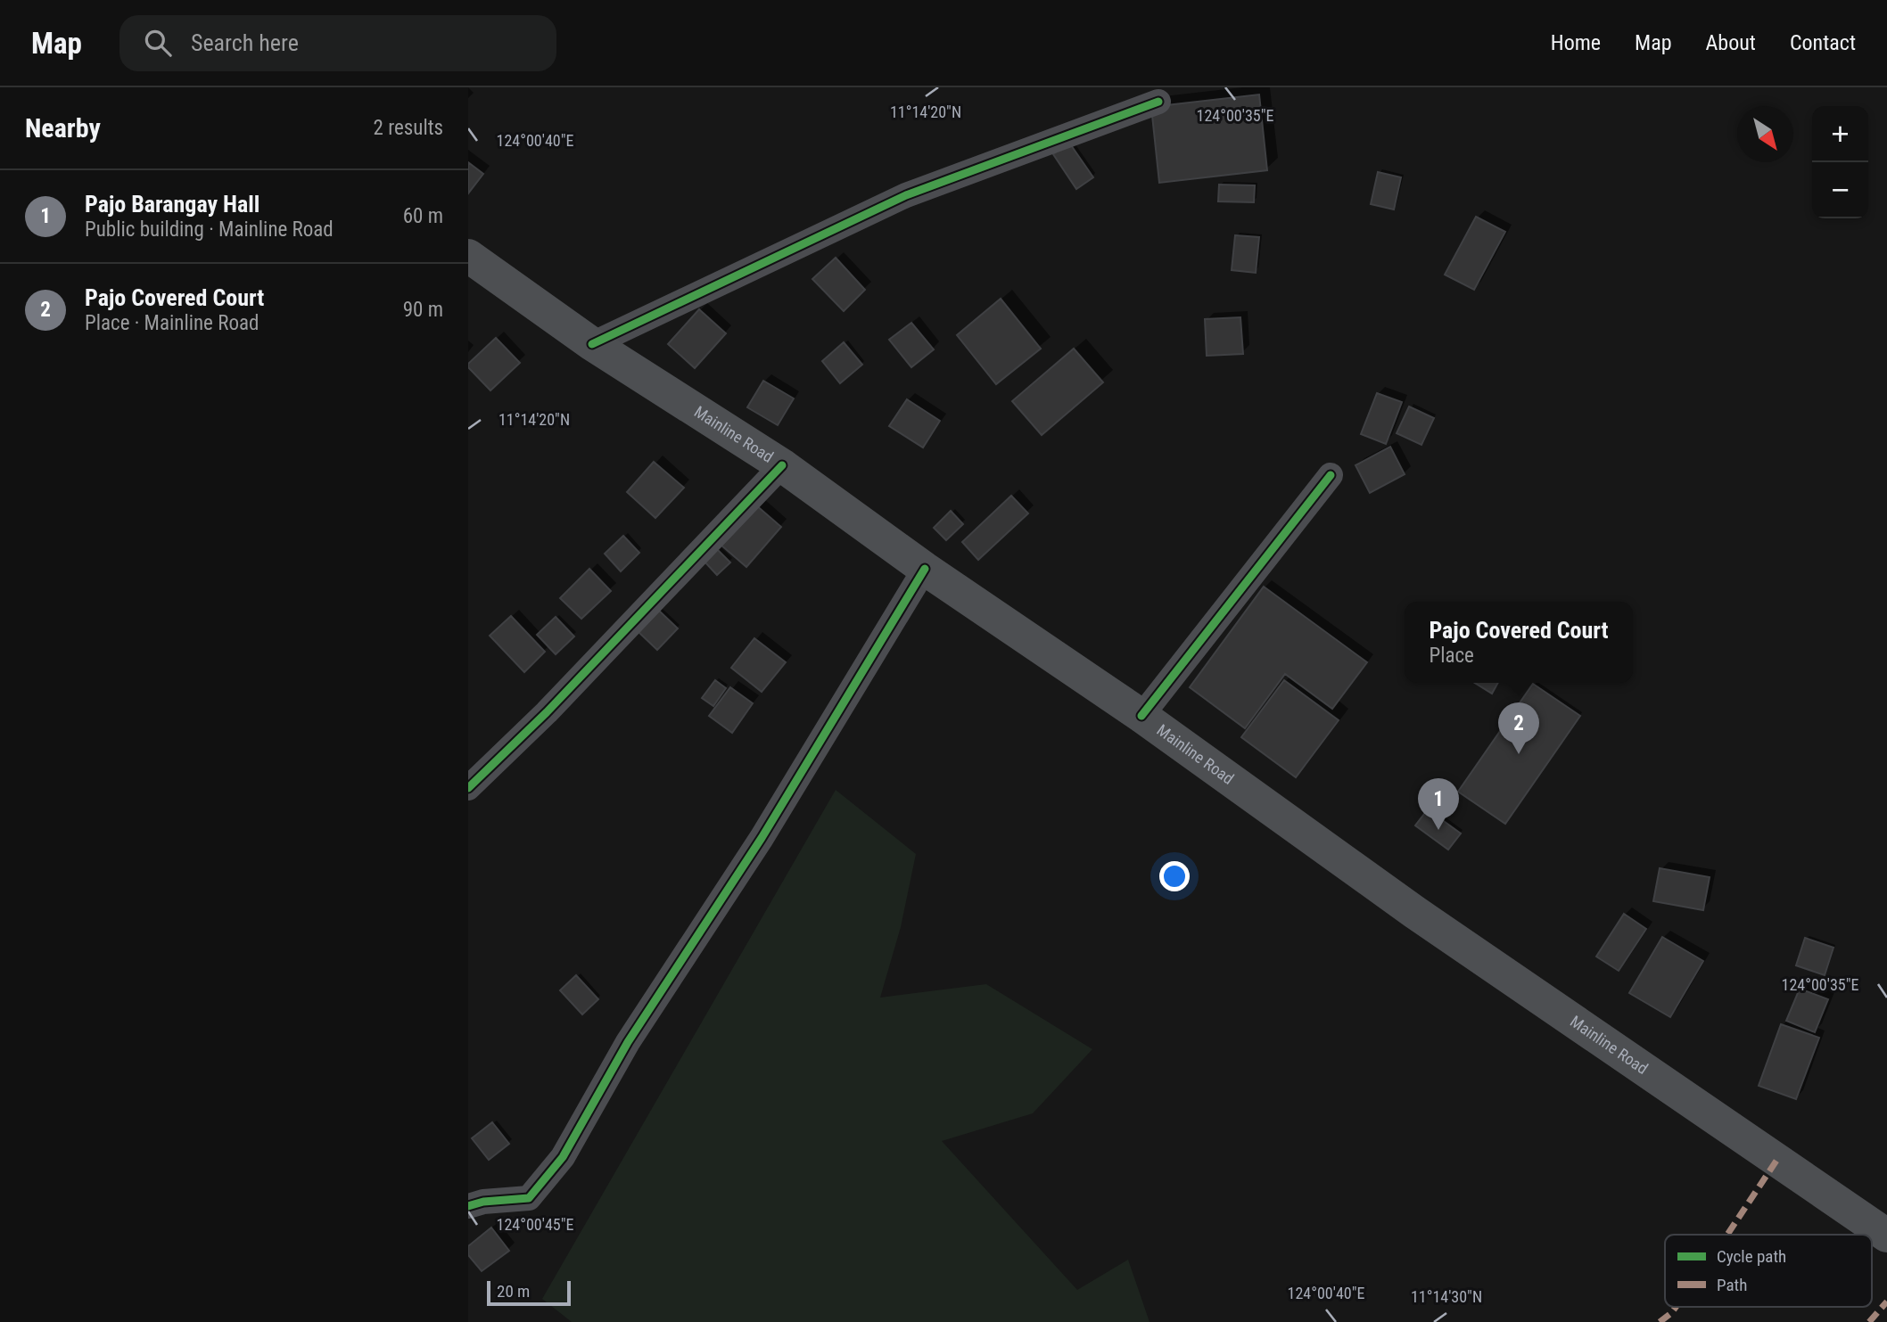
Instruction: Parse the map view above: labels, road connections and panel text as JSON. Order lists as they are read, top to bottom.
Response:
{
  "streets": {
    "main road": ["Mainline Road"]
  },
  "legend": ["Cycle path", "Path"],
  "scale_bar": "20 m",
  "north": "bottom right",
  "page": {
    "header": "Map",
    "search": "Search here",
    "nav": [
      "Home",
      "Map",
      "About",
      "Contact"
    ],
    "heading": ["Nearby", "2 results"],
    "map_buttons": ["+", "−"],
    "list": [
      {
        "mark": "1",
        "name": "Pajo Barangay Hall",
        "note": "Public building · Mainline Road",
        "value": "60 m"
      },
      {
        "mark": "2",
        "name": "Pajo Covered Court",
        "note": "Place · Mainline Road",
        "value": "90 m"
      }
    ],
    "popup": ["Pajo Covered Court", "Place"],
    "pins": ["2", "1"],
    "scale": "20 m"
  },
  "coordinates": [
    "11°14'20\"N",
    "124°00'35\"E",
    "124°00'40\"E",
    "124°00'45\"E",
    "11°14'30\"N"
  ]
}
